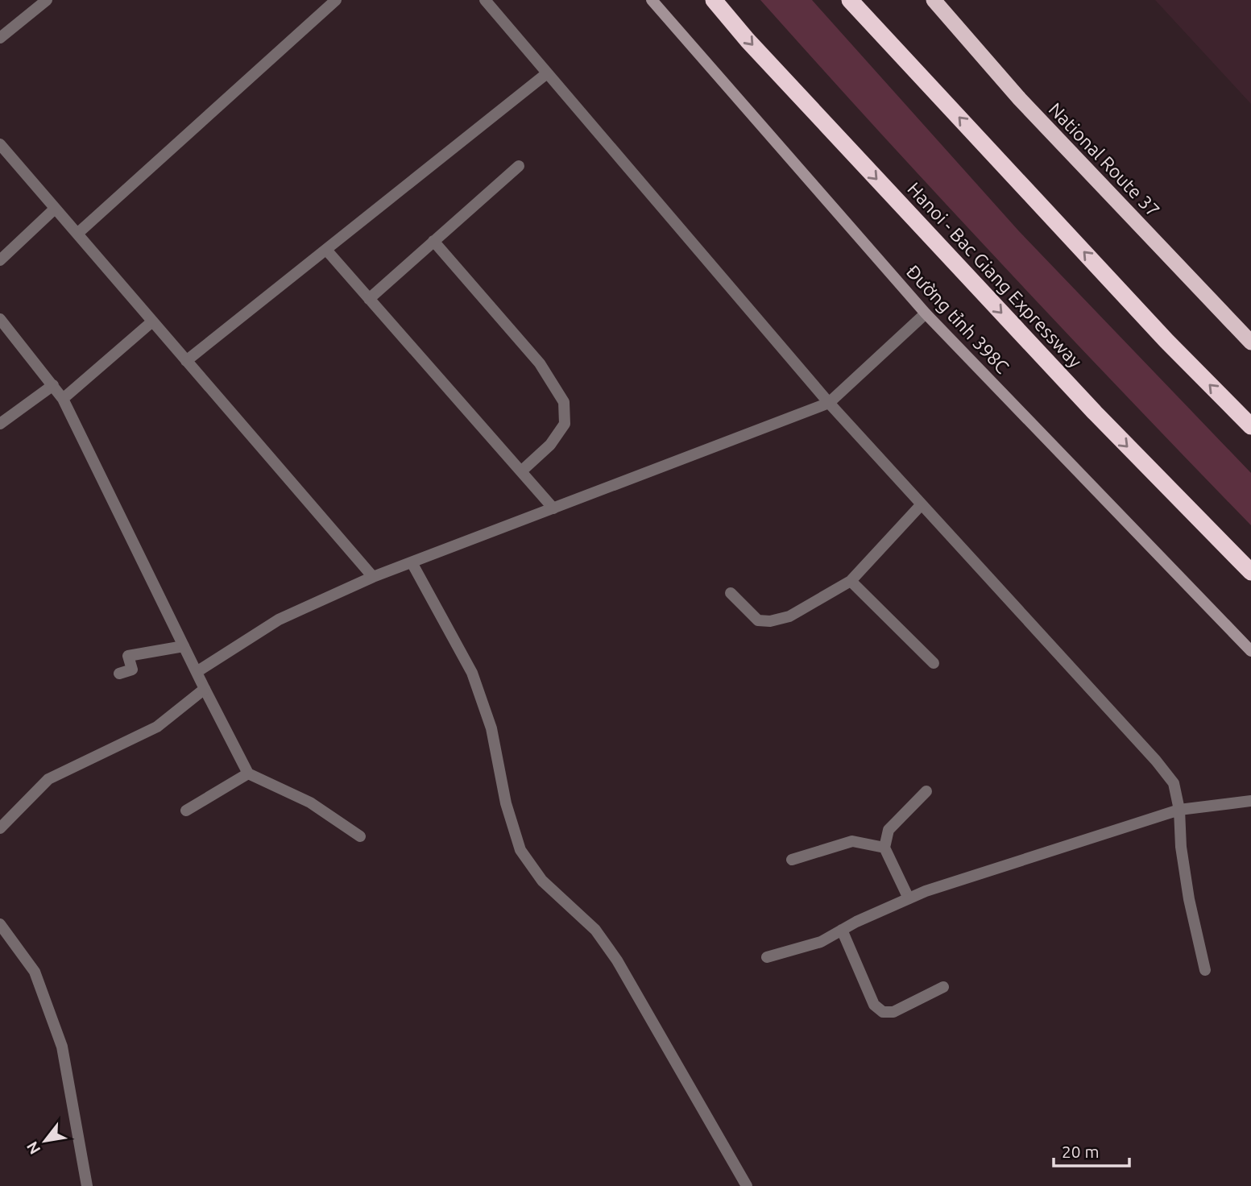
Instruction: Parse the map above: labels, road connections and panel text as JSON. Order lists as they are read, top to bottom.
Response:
{
  "streets": {
    "highway": ["National Route 37", "Hanoi - Bac Giang Expressway"],
    "main road": ["Đường tỉnh 398C"]
  },
  "scale_bar": "20 m",
  "north": "bottom left"
}
